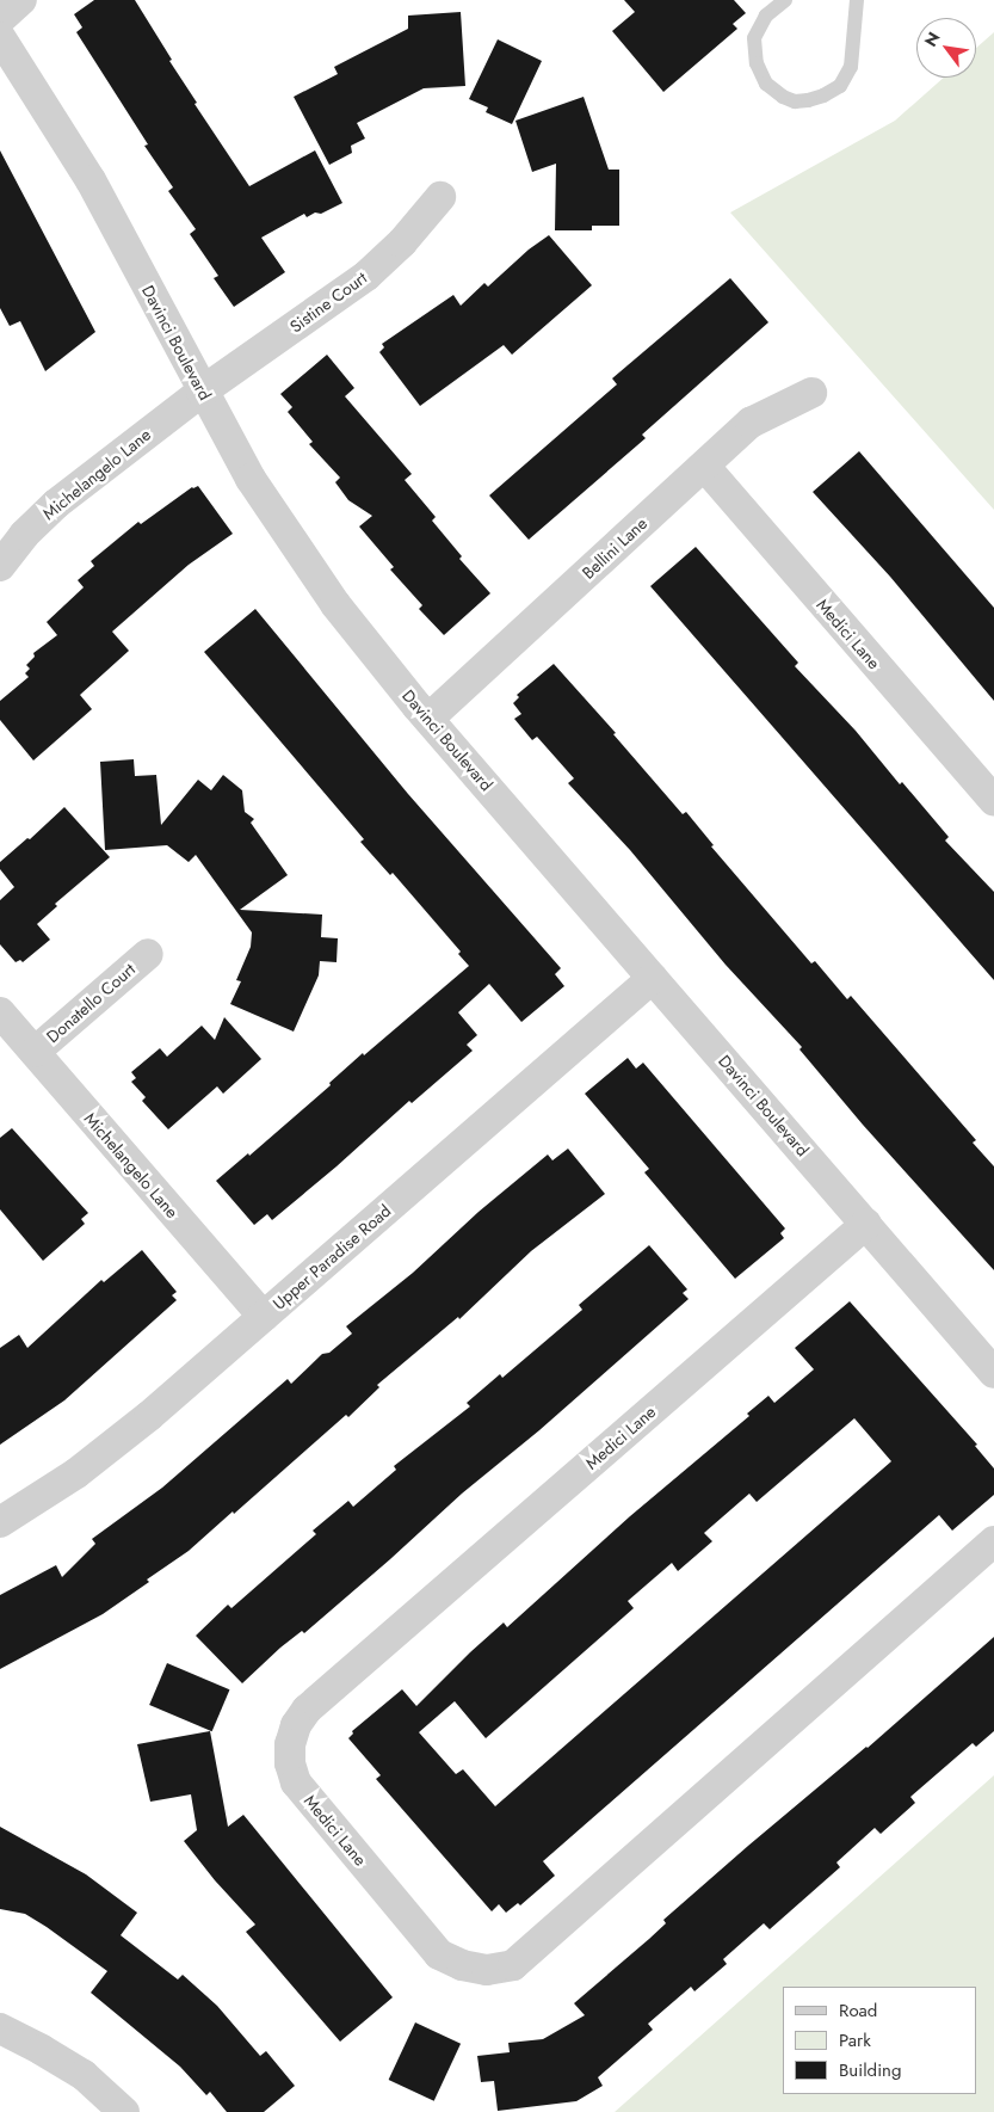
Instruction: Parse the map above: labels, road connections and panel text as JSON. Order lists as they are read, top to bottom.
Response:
{
  "streets": {
    "street": [
      "Sistine Court",
      "Davinci Boulevard",
      "Michelangelo Lane",
      "Bellini Lane",
      "Medici Lane",
      "Donatello Court",
      "Upper Paradise Road"
    ]
  },
  "crossings": [
    ["Sistine Court", "Davinci Boulevard"],
    ["Sistine Court", "Michelangelo Lane"],
    ["Davinci Boulevard", "Michelangelo Lane"],
    ["Davinci Boulevard", "Bellini Lane"],
    ["Davinci Boulevard", "Medici Lane"],
    ["Davinci Boulevard", "Upper Paradise Road"],
    ["Michelangelo Lane", "Donatello Court"],
    ["Michelangelo Lane", "Upper Paradise Road"],
    ["Bellini Lane", "Medici Lane"]
  ],
  "legend": ["Road", "Park", "Building"],
  "north": "top left"
}
